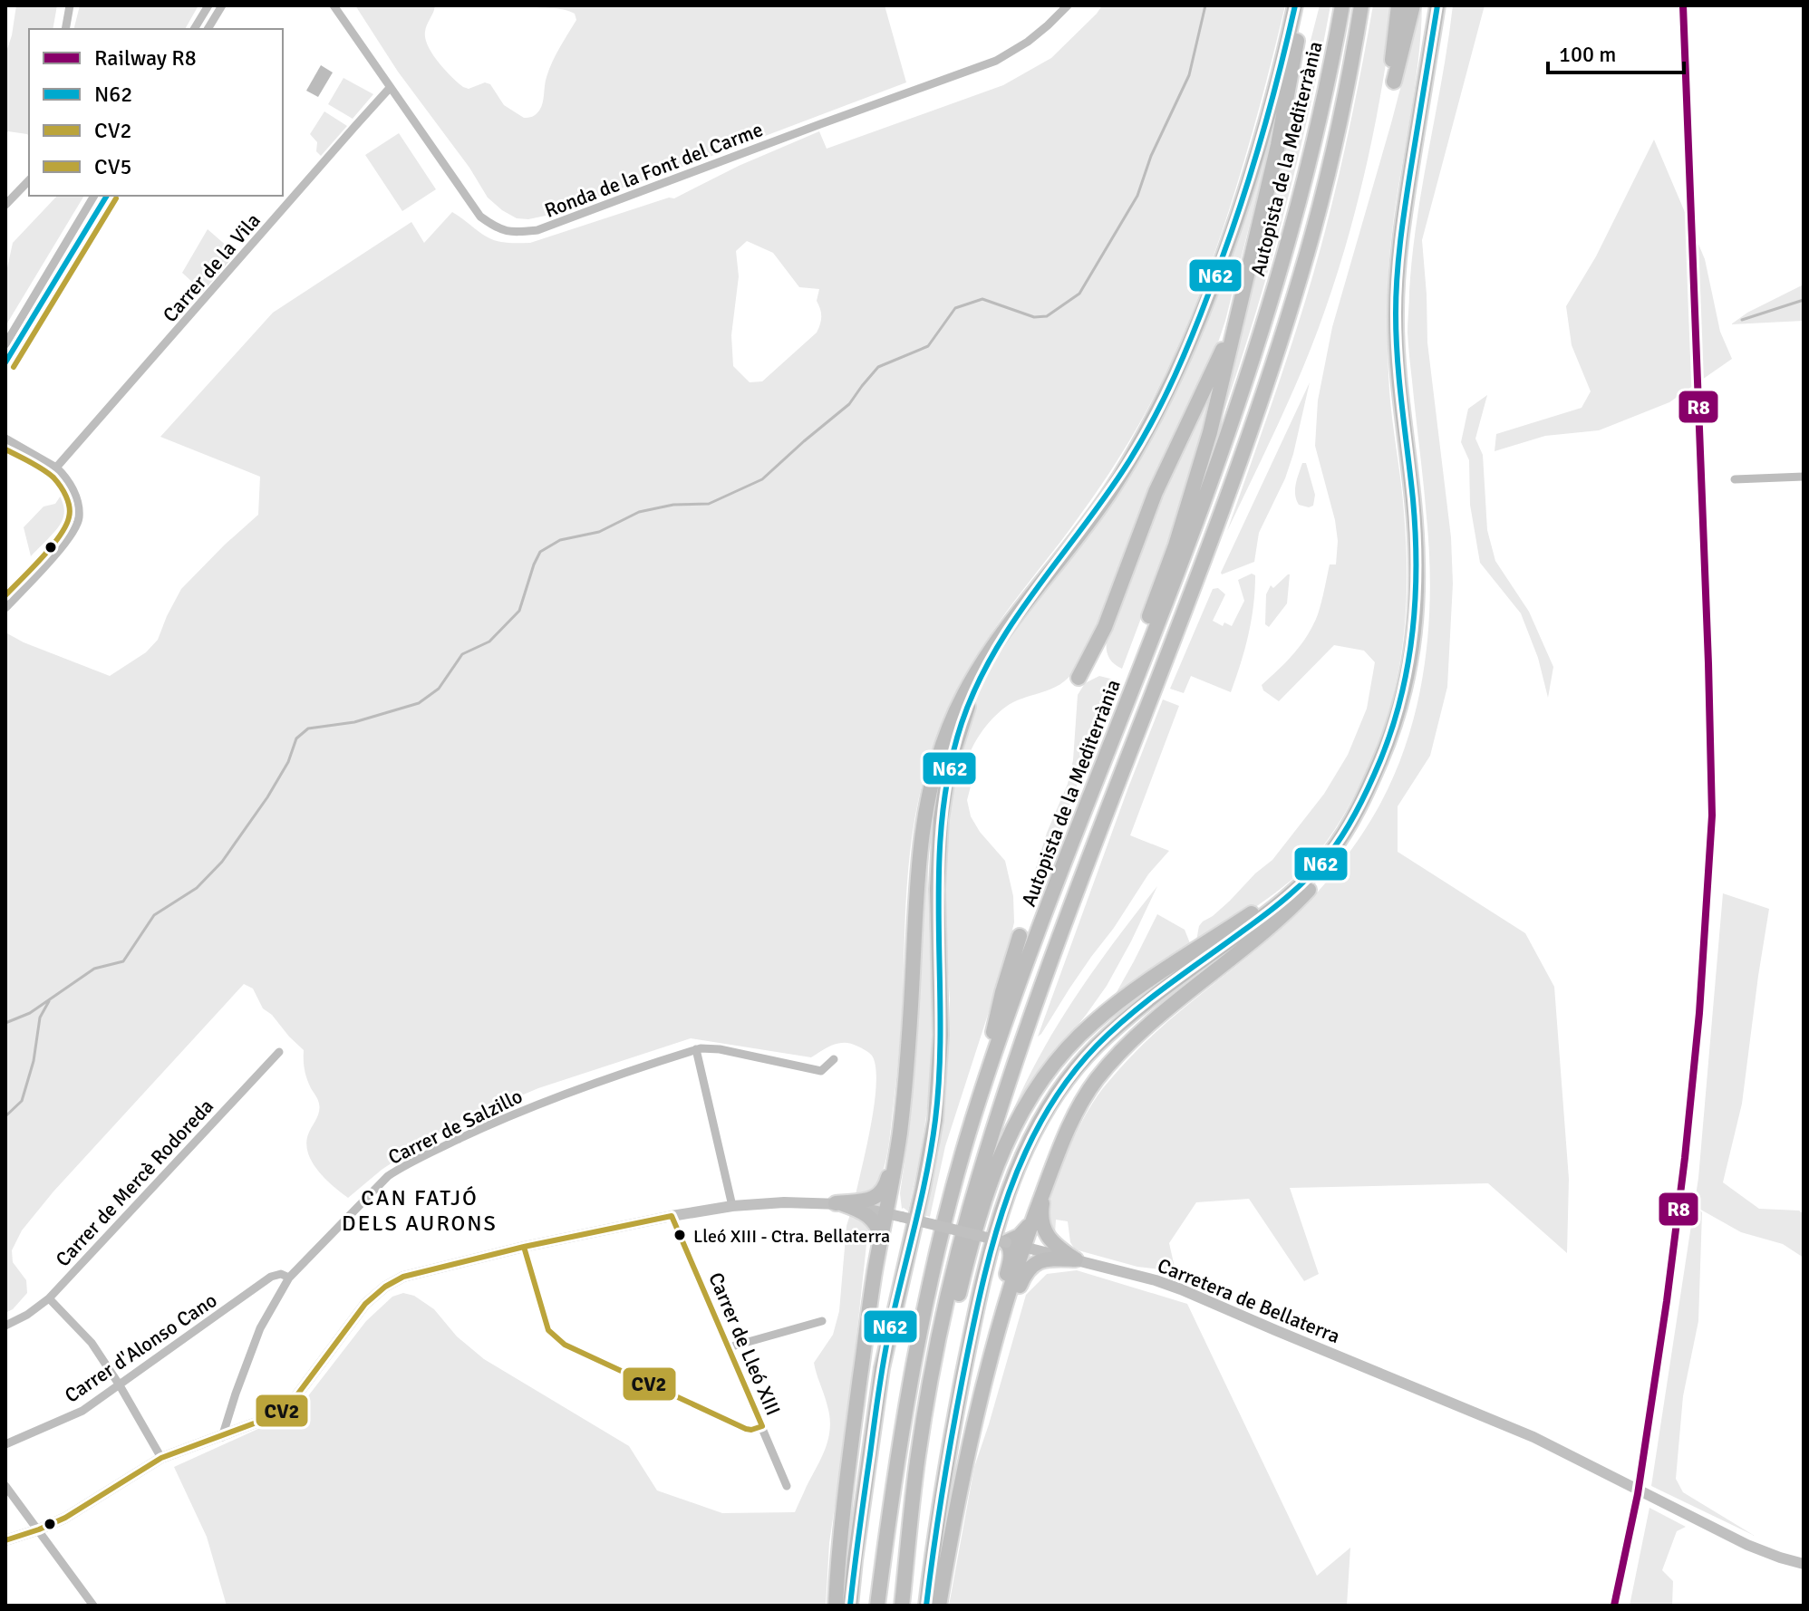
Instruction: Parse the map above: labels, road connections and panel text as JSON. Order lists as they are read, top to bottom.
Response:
{
  "streets": {
    "highway": ["Autopista de la Mediterrània"],
    "street": [
      "Ronda de la Font del Carme",
      "Carrer de la Vila",
      "Carrer de Salzillo",
      "Carrer de Mercè Rodoreda",
      "Carretera de Bellaterra",
      "Carrer de Lleó XIII",
      "Carrer d'Alonso Cano"
    ]
  },
  "crossings": [
    ["Ronda de la Font del Carme", "Carrer de la Vila"],
    ["Carrer de Salzillo", "Carretera de Bellaterra"],
    ["Carrer de Salzillo", "Carrer d'Alonso Cano"],
    ["Carretera de Bellaterra", "Carrer de Lleó XIII"]
  ],
  "districts": ["CAN FATJÓ DELS AURONS"],
  "places": ["Lleó XIII - Ctra. Bellaterra"],
  "lines": [
    "rail line R8",
    "transit line N62",
    "transit line CV5",
    "transit line CV2"
  ],
  "legend": [
    "Railway R8",
    "N62",
    "CV2",
    "CV5"
  ],
  "scale_bar": "100 m"
}
